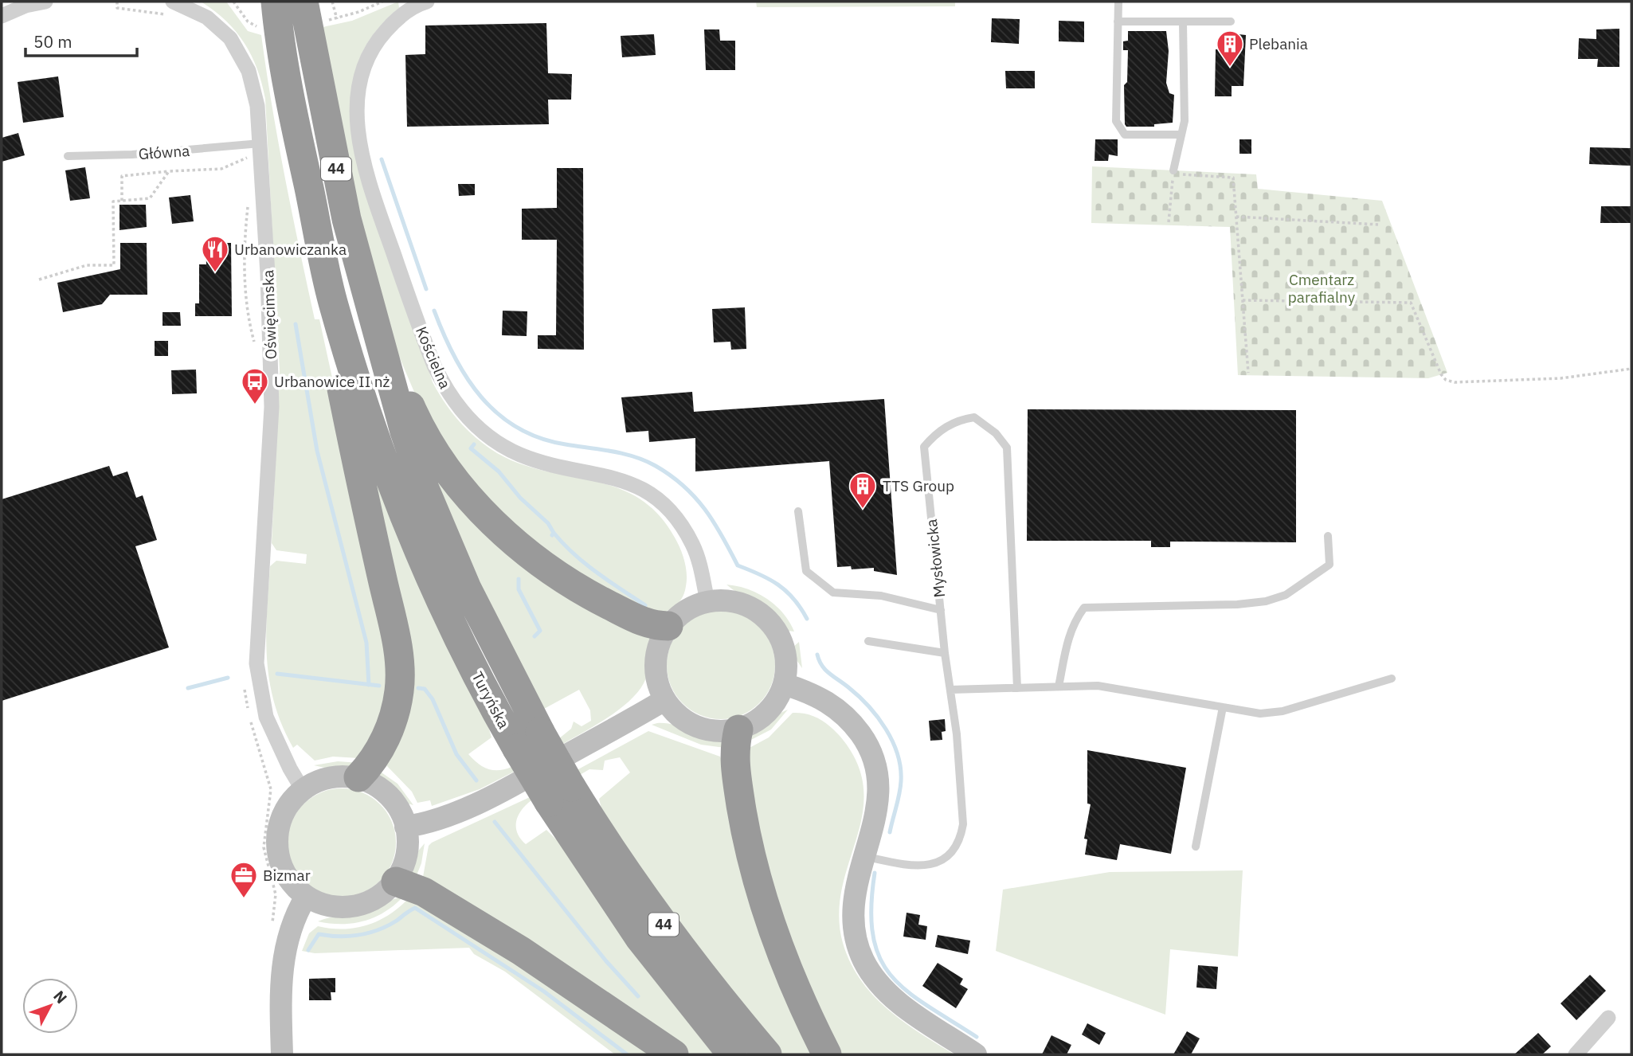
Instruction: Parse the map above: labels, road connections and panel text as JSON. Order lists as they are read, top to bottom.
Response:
{
  "streets": {
    "highway": ["44", "Turyńska"],
    "street": ["Oświęcimska", "Kościelna"],
    "lane": ["Główna", "Mysłowicka"]
  },
  "crossings": [
    ["Główna", "Oświęcimska"],
    ["44", "Turyńska"]
  ],
  "parks": ["Cmentarz parafialny"],
  "places": {
    "building": ["Plebania", "TTS Group"],
    "restaurant": ["Urbanowiczanka"],
    "bus stop": ["Urbanowice II nż"],
    "office": ["Bizmar"]
  },
  "scale_bar": "50 m",
  "north": "top right"
}
